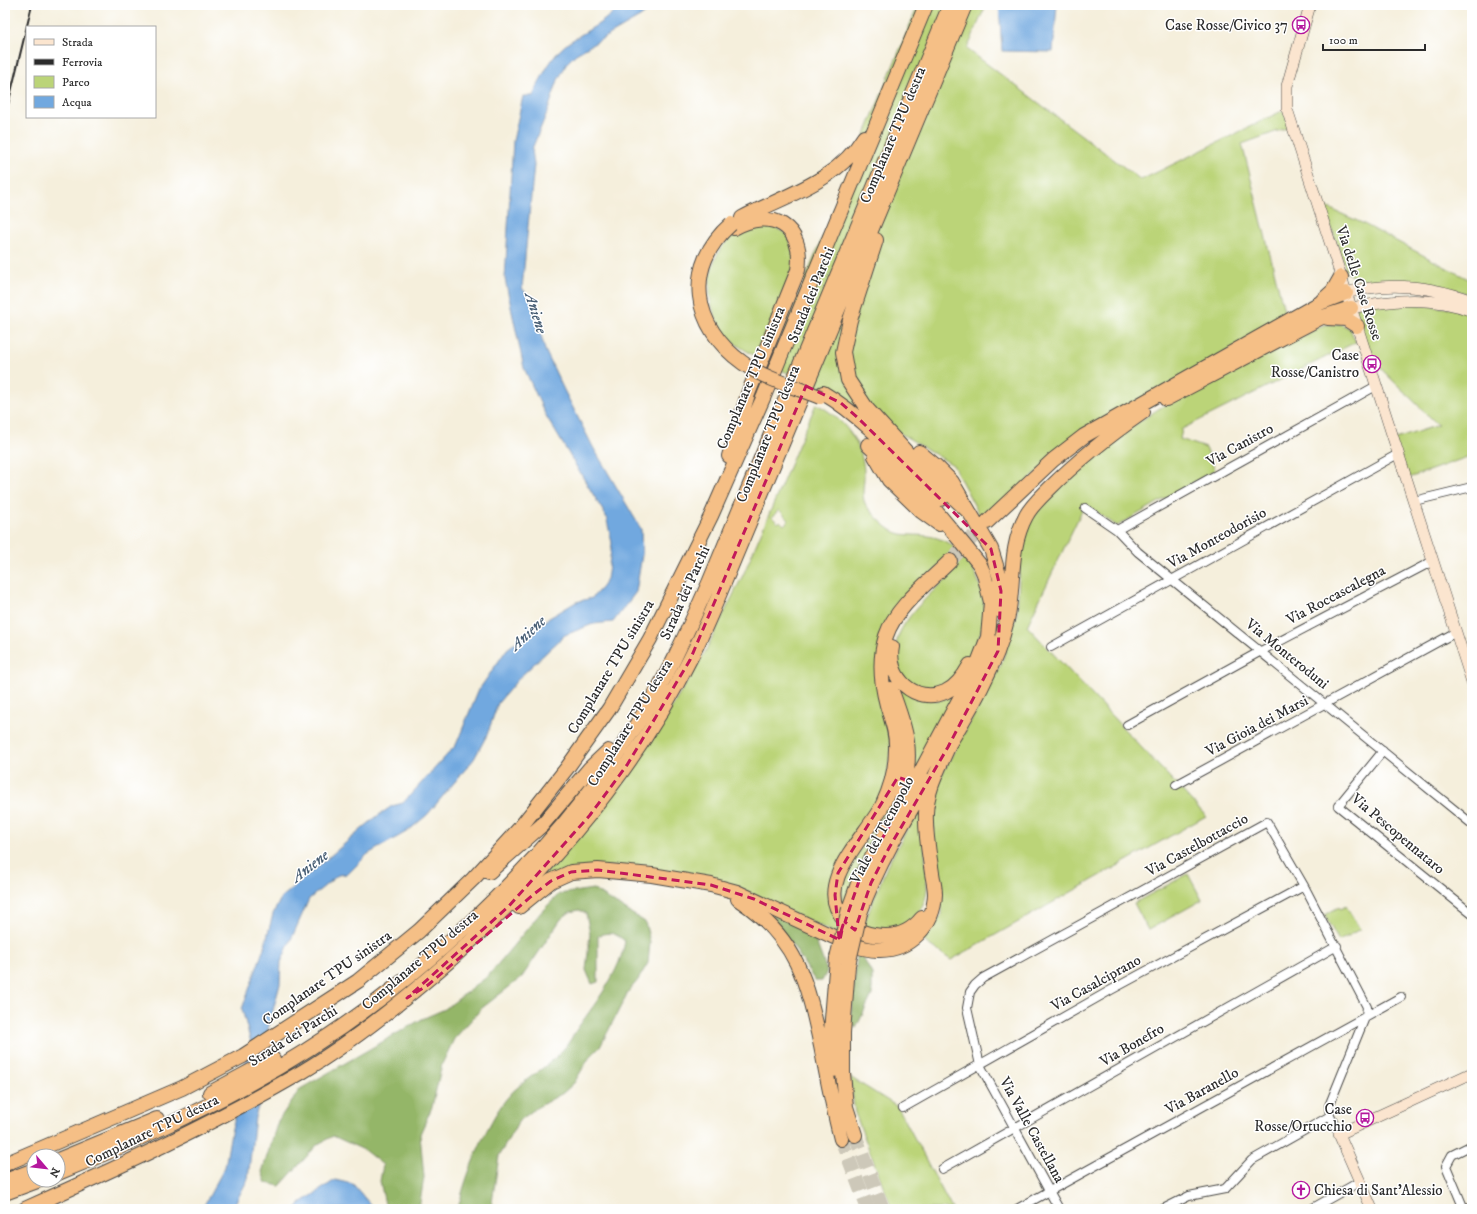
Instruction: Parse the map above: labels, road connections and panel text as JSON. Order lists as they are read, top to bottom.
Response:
{
  "streets": {
    "highway": [
      "Complanare TPU destra",
      "Strada dei Parchi",
      "Complanare TPU sinistra",
      "Viale del Tecnopolo"
    ],
    "street": [
      "Via delle Case Rosse",
      "Via Canistro",
      "Via Monteodorisio",
      "Via Roccascalegna",
      "Via Monteroduni",
      "Via Gioia dei Marsi",
      "Via Pescopennataro",
      "Via Castelbottaccio",
      "Via Casalciprano",
      "Via Bonefro",
      "Via Baranello",
      "Via Valle Castellana"
    ]
  },
  "crossings": [
    ["Via delle Case Rosse", "Via Canistro"],
    ["Via delle Case Rosse", "Via Monteodorisio"],
    ["Via delle Case Rosse", "Via Roccascalegna"],
    ["Via delle Case Rosse", "Via Gioia dei Marsi"],
    ["Via Canistro", "Via Monteroduni"],
    ["Via Monteodorisio", "Via Monteroduni"],
    ["Via Roccascalegna", "Via Monteroduni"],
    ["Via Monteroduni", "Via Gioia dei Marsi"],
    ["Via Monteroduni", "Via Pescopennataro"],
    ["Via Castelbottaccio", "Via Casalciprano"],
    ["Via Castelbottaccio", "Via Bonefro"],
    ["Via Castelbottaccio", "Via Baranello"],
    ["Via Castelbottaccio", "Via Valle Castellana"],
    ["Via Casalciprano", "Via Valle Castellana"],
    ["Via Bonefro", "Via Valle Castellana"],
    ["Via Baranello", "Via Valle Castellana"]
  ],
  "water": ["Aniene"],
  "places": {
    "bus stop": ["Case Rosse/Civico 37", "Case Rosse/Canistro", "Case Rosse/Ortucchio"],
    "church": ["Chiesa di Sant'Alessio"]
  },
  "legend": [
    "Strada",
    "Ferrovia",
    "Parco",
    "Acqua"
  ],
  "scale_bar": "100 m",
  "north": "bottom right"
}
